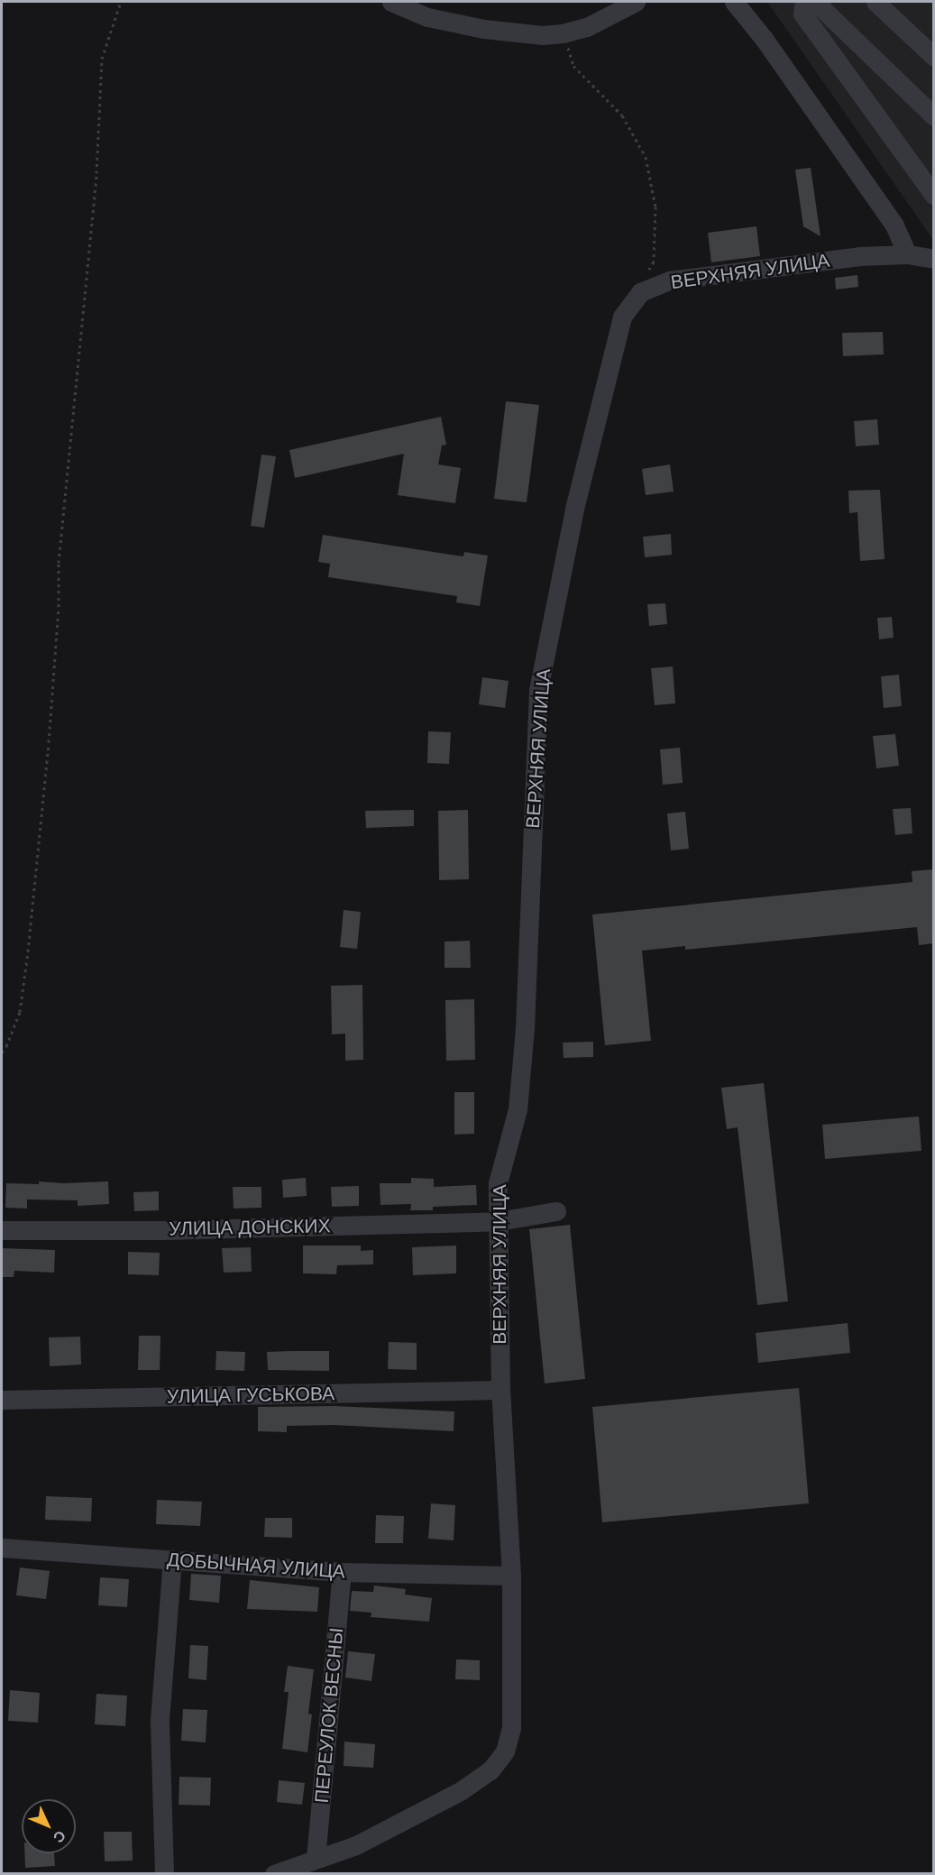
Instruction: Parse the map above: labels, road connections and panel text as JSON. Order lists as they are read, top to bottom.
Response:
{
  "streets": {
    "street": [
      "ВЕРХНЯЯ УЛИЦА",
      "УЛИЦА ДОНСКИХ",
      "УЛИЦА ГУСЬКОВА",
      "ДОБЫЧНАЯ УЛИЦА",
      "ПЕРЕУЛОК ВЕСНЫ"
    ]
  },
  "crossings": [
    ["ВЕРХНЯЯ УЛИЦА", "УЛИЦА ДОНСКИХ"],
    ["ВЕРХНЯЯ УЛИЦА", "УЛИЦА ГУСЬКОВА"],
    ["ВЕРХНЯЯ УЛИЦА", "ДОБЫЧНАЯ УЛИЦА"],
    ["ВЕРХНЯЯ УЛИЦА", "ПЕРЕУЛОК ВЕСНЫ"],
    ["ДОБЫЧНАЯ УЛИЦА", "ПЕРЕУЛОК ВЕСНЫ"]
  ],
  "north": "bottom right"
}
